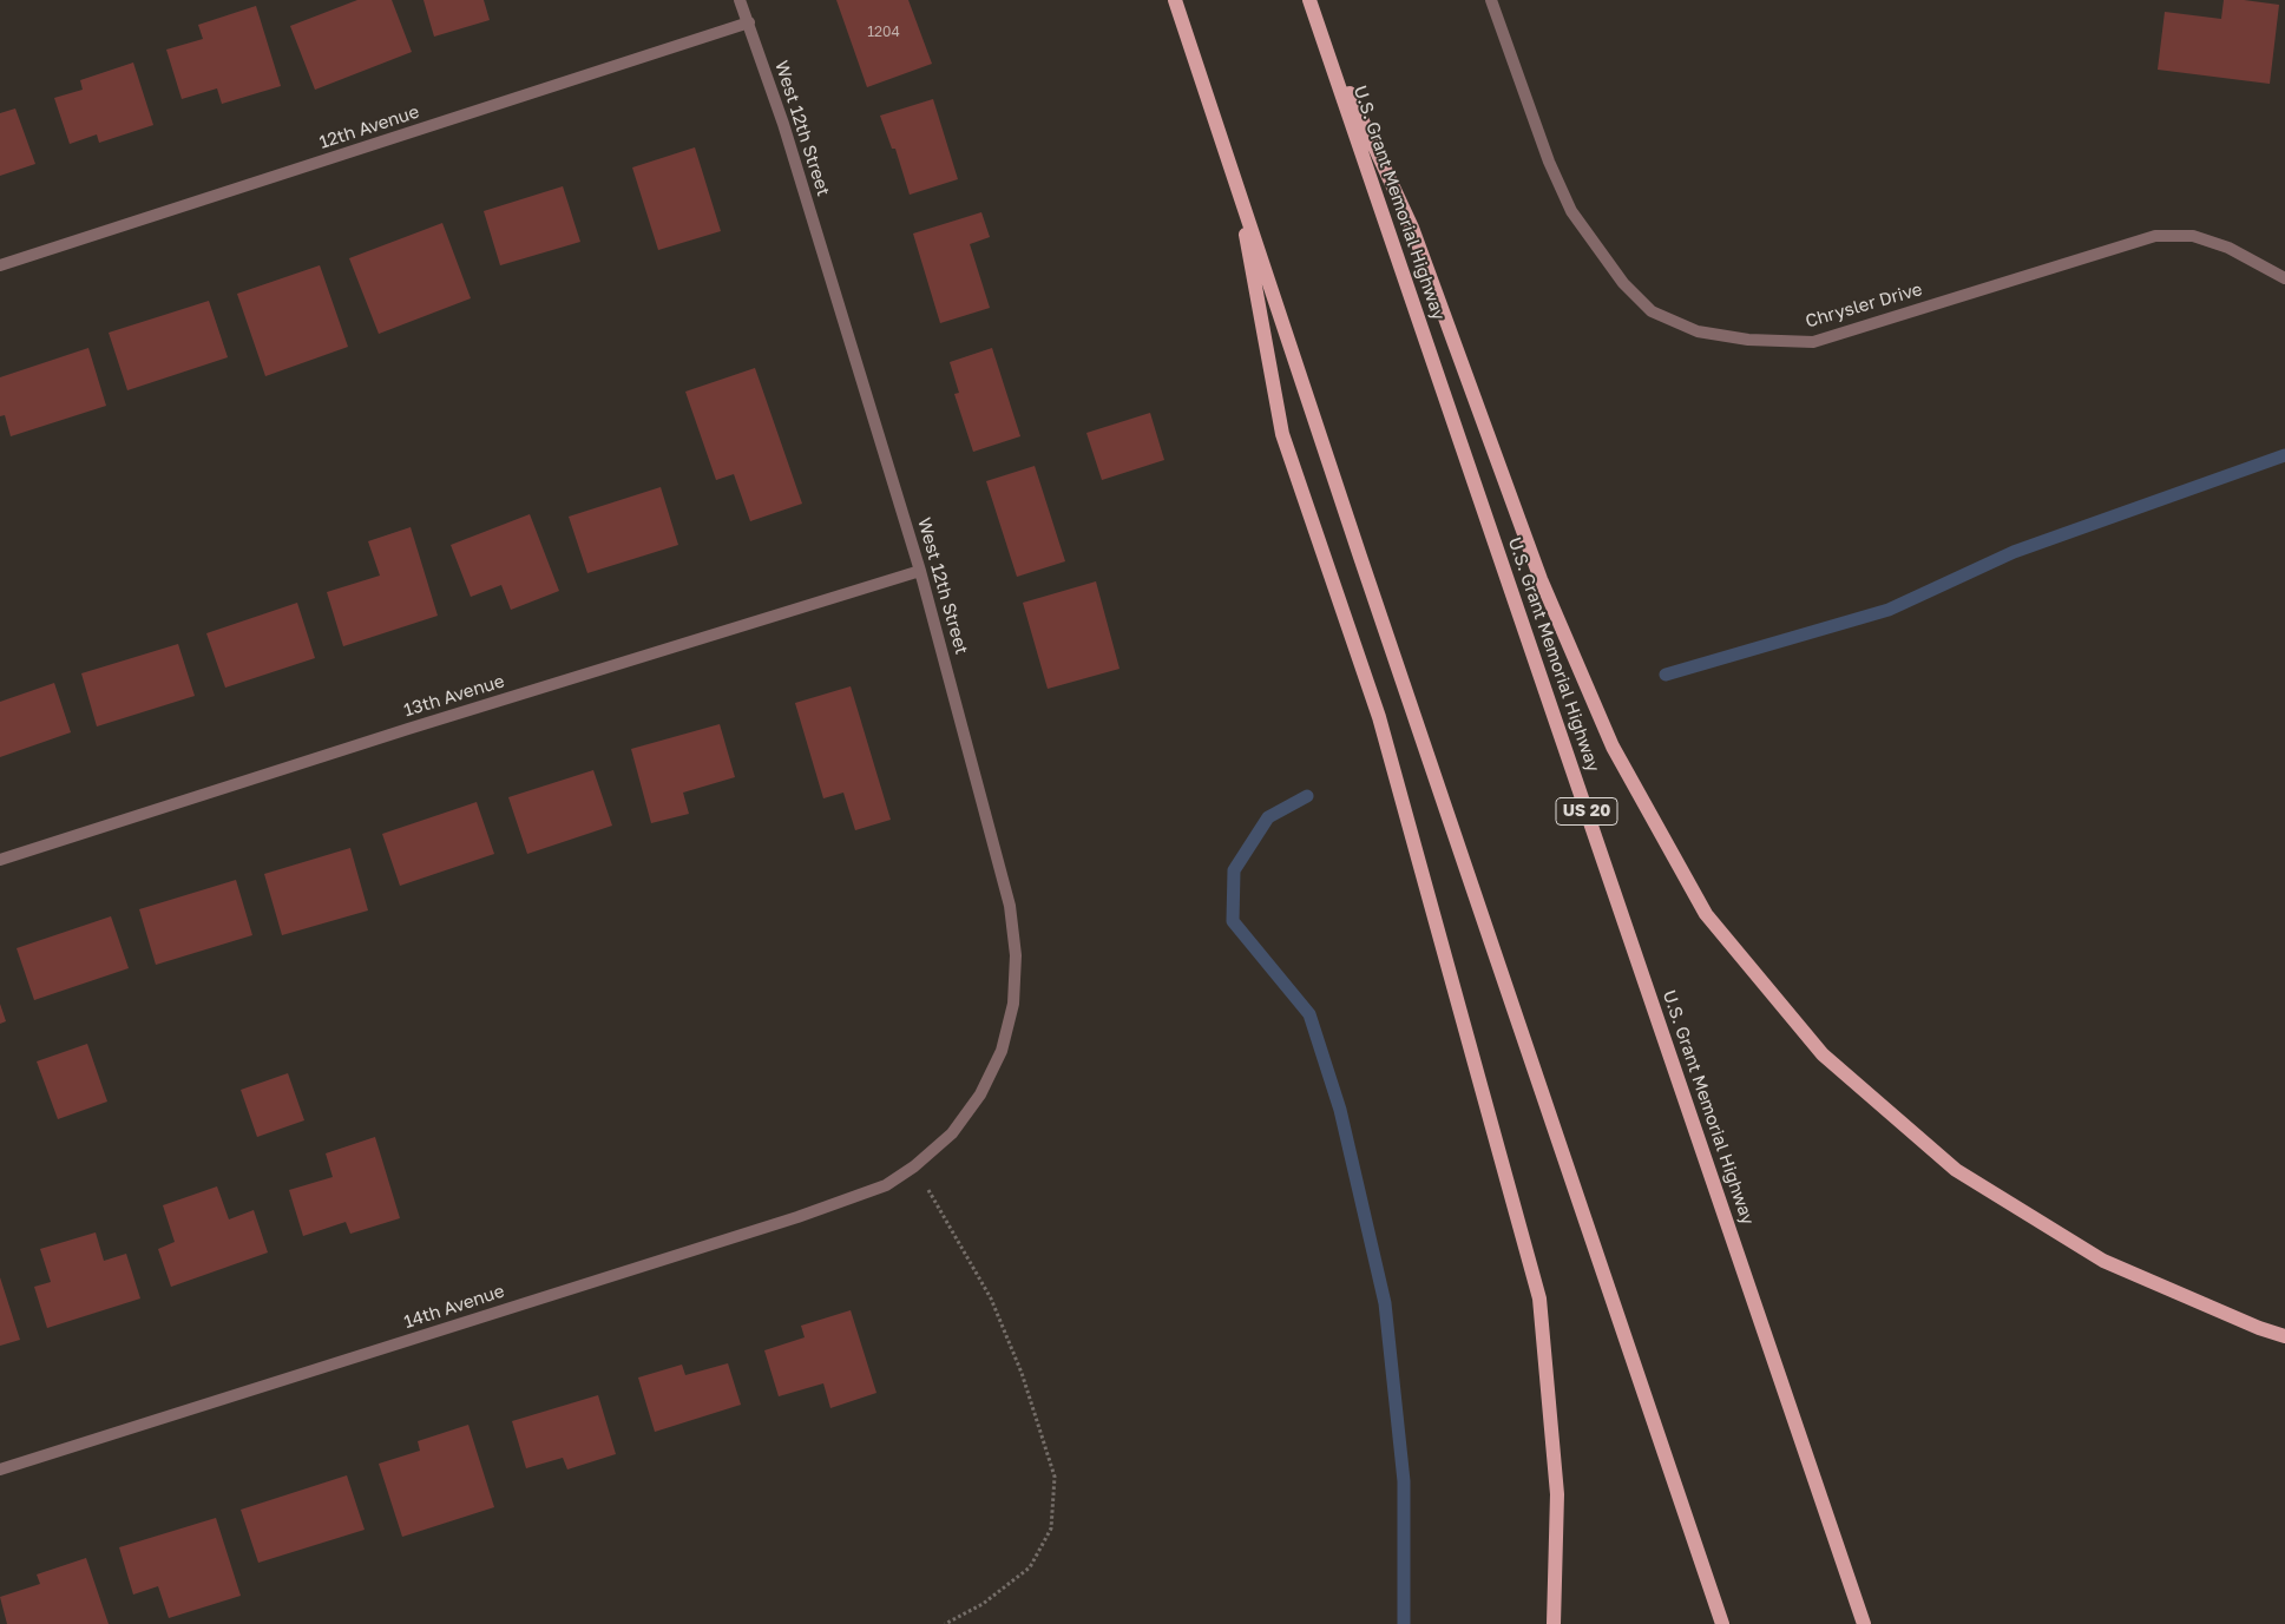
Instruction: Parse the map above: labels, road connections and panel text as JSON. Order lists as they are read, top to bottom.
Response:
{
  "streets": {
    "main road": ["U.S. Grant Memorial Highway", "US 20"],
    "street": [
      "12th Avenue",
      "West 12th Street",
      "Chrysler Drive",
      "13th Avenue",
      "14th Avenue"
    ]
  },
  "crossings": [
    ["12th Avenue", "West 12th Street"],
    ["West 12th Street", "13th Avenue"],
    ["West 12th Street", "14th Avenue"]
  ],
  "house_numbers": ["1204"]
}
